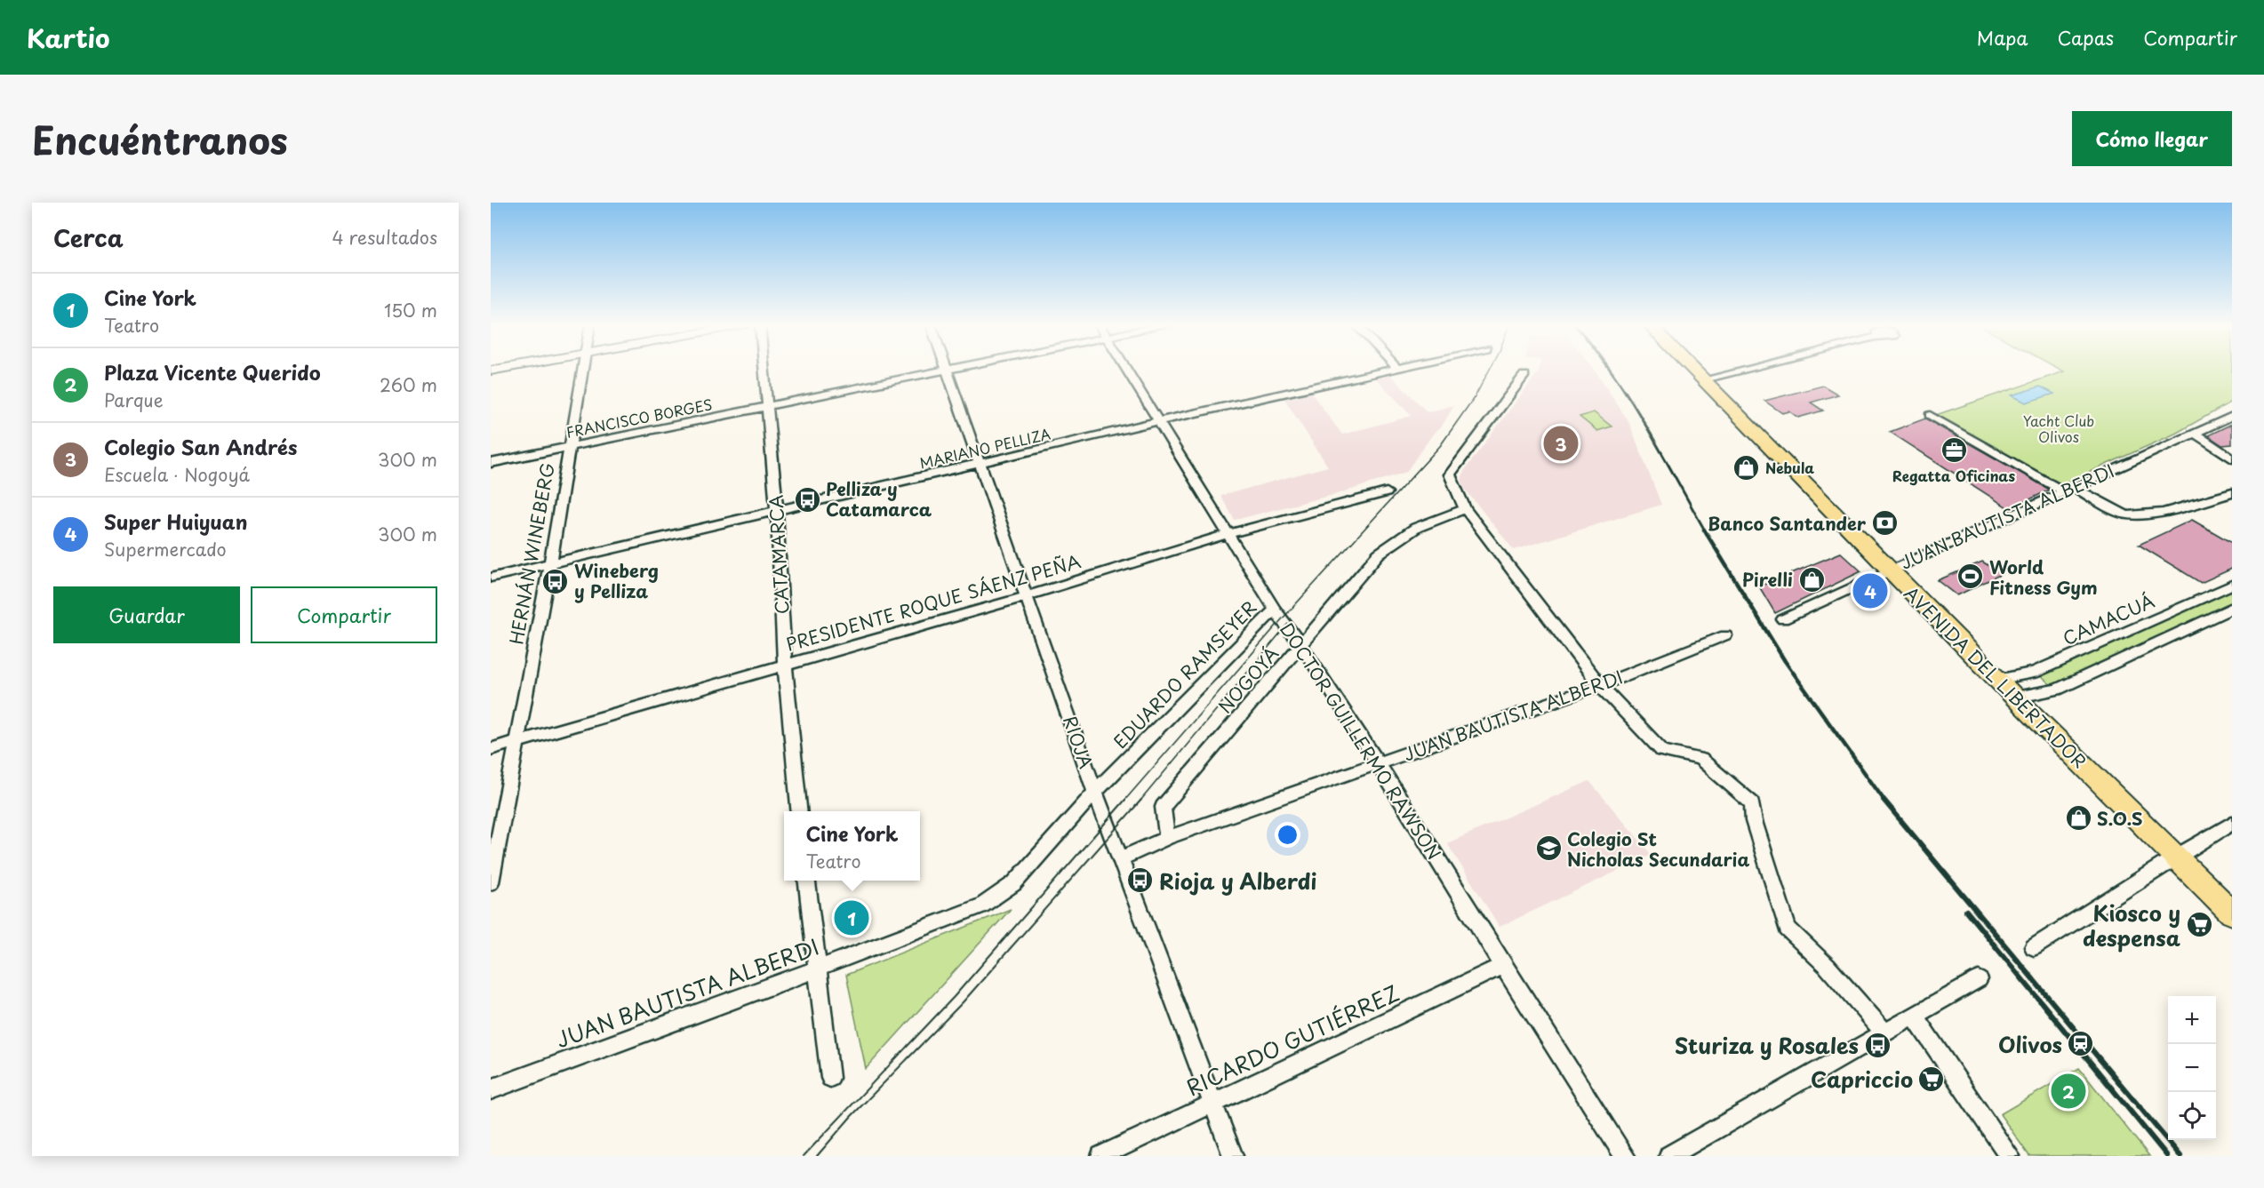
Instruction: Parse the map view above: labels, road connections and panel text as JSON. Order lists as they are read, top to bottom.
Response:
{
  "streets": {
    "main road": ["AVENIDA DEL LIBERTADOR"],
    "street": [
      "FRANCISCO BORGES",
      "MARIANO PELLIZA",
      "JUAN BAUTISTA ALBERDI",
      "HERNÁN WINEBERG",
      "CATAMARCA",
      "PRESIDENTE ROQUE SÁENZ PEÑA",
      "CAMACUÁ",
      "EDUARDO RAMSEYER",
      "NOGOYÁ",
      "DOCTOR GUILLERMO RAWSON",
      "RIOJA",
      "RICARDO GUTIÉRREZ"
    ]
  },
  "crossings": [
    ["FRANCISCO BORGES", "HERNÁN WINEBERG"],
    ["FRANCISCO BORGES", "CATAMARCA"],
    ["FRANCISCO BORGES", "RIOJA"],
    ["MARIANO PELLIZA", "HERNÁN WINEBERG"],
    ["MARIANO PELLIZA", "CATAMARCA"],
    ["MARIANO PELLIZA", "DOCTOR GUILLERMO RAWSON"],
    ["MARIANO PELLIZA", "RIOJA"],
    ["JUAN BAUTISTA ALBERDI", "EDUARDO RAMSEYER"],
    ["JUAN BAUTISTA ALBERDI", "AVENIDA DEL LIBERTADOR"],
    ["JUAN BAUTISTA ALBERDI", "NOGOYÁ"],
    ["JUAN BAUTISTA ALBERDI", "DOCTOR GUILLERMO RAWSON"],
    ["JUAN BAUTISTA ALBERDI", "RIOJA"],
    ["HERNÁN WINEBERG", "PRESIDENTE ROQUE SÁENZ PEÑA"],
    ["CATAMARCA", "PRESIDENTE ROQUE SÁENZ PEÑA"],
    ["PRESIDENTE ROQUE SÁENZ PEÑA", "DOCTOR GUILLERMO RAWSON"],
    ["PRESIDENTE ROQUE SÁENZ PEÑA", "RIOJA"],
    ["CAMACUÁ", "AVENIDA DEL LIBERTADOR"],
    ["EDUARDO RAMSEYER", "DOCTOR GUILLERMO RAWSON"],
    ["EDUARDO RAMSEYER", "RIOJA"],
    ["NOGOYÁ", "DOCTOR GUILLERMO RAWSON"],
    ["DOCTOR GUILLERMO RAWSON", "RICARDO GUTIÉRREZ"],
    ["RIOJA", "RICARDO GUTIÉRREZ"]
  ],
  "parks": ["Yacht Club Olivos"],
  "places": {
    "office": ["Regatta Oficinas"],
    "shop": ["Nebula", "Pirelli", "S.O.S"],
    "bus stop": [
      "Pelliza y Catamarca",
      "Wineberg y Pelliza",
      "Rioja y Alberdi",
      "Sturiza y Rosales"
    ],
    "bank": ["Banco Santander"],
    "sports": ["World Fitness Gym"],
    "school or university": ["Colegio St Nicholas Secundaria"],
    "supermarket": ["Kiosco y despensa", "Capriccio"],
    "station": ["Olivos"]
  },
  "page": {
    "header": "Kartio",
    "nav": ["Mapa", "Capas", "Compartir"],
    "title": "Encuéntranos",
    "buttons": [
      "Cómo llegar",
      ["Guardar", "Compartir"]
    ],
    "heading": ["Cerca", "4 resultados"],
    "list": [
      {
        "mark": "1",
        "name": "Cine York",
        "note": "Teatro",
        "value": "150 m"
      },
      {
        "mark": "2",
        "name": "Plaza Vicente Querido",
        "note": "Parque",
        "value": "260 m"
      },
      {
        "mark": "3",
        "name": "Colegio San Andrés",
        "note": "Escuela · Nogoyá",
        "value": "300 m"
      },
      {
        "mark": "4",
        "name": "Super Huiyuan",
        "note": "Supermercado",
        "value": "300 m"
      }
    ],
    "pins": [
      "3",
      "4",
      "1",
      "2"
    ],
    "popup": ["Cine York", "Teatro"],
    "map_buttons": ["+", "−"]
  }
}
